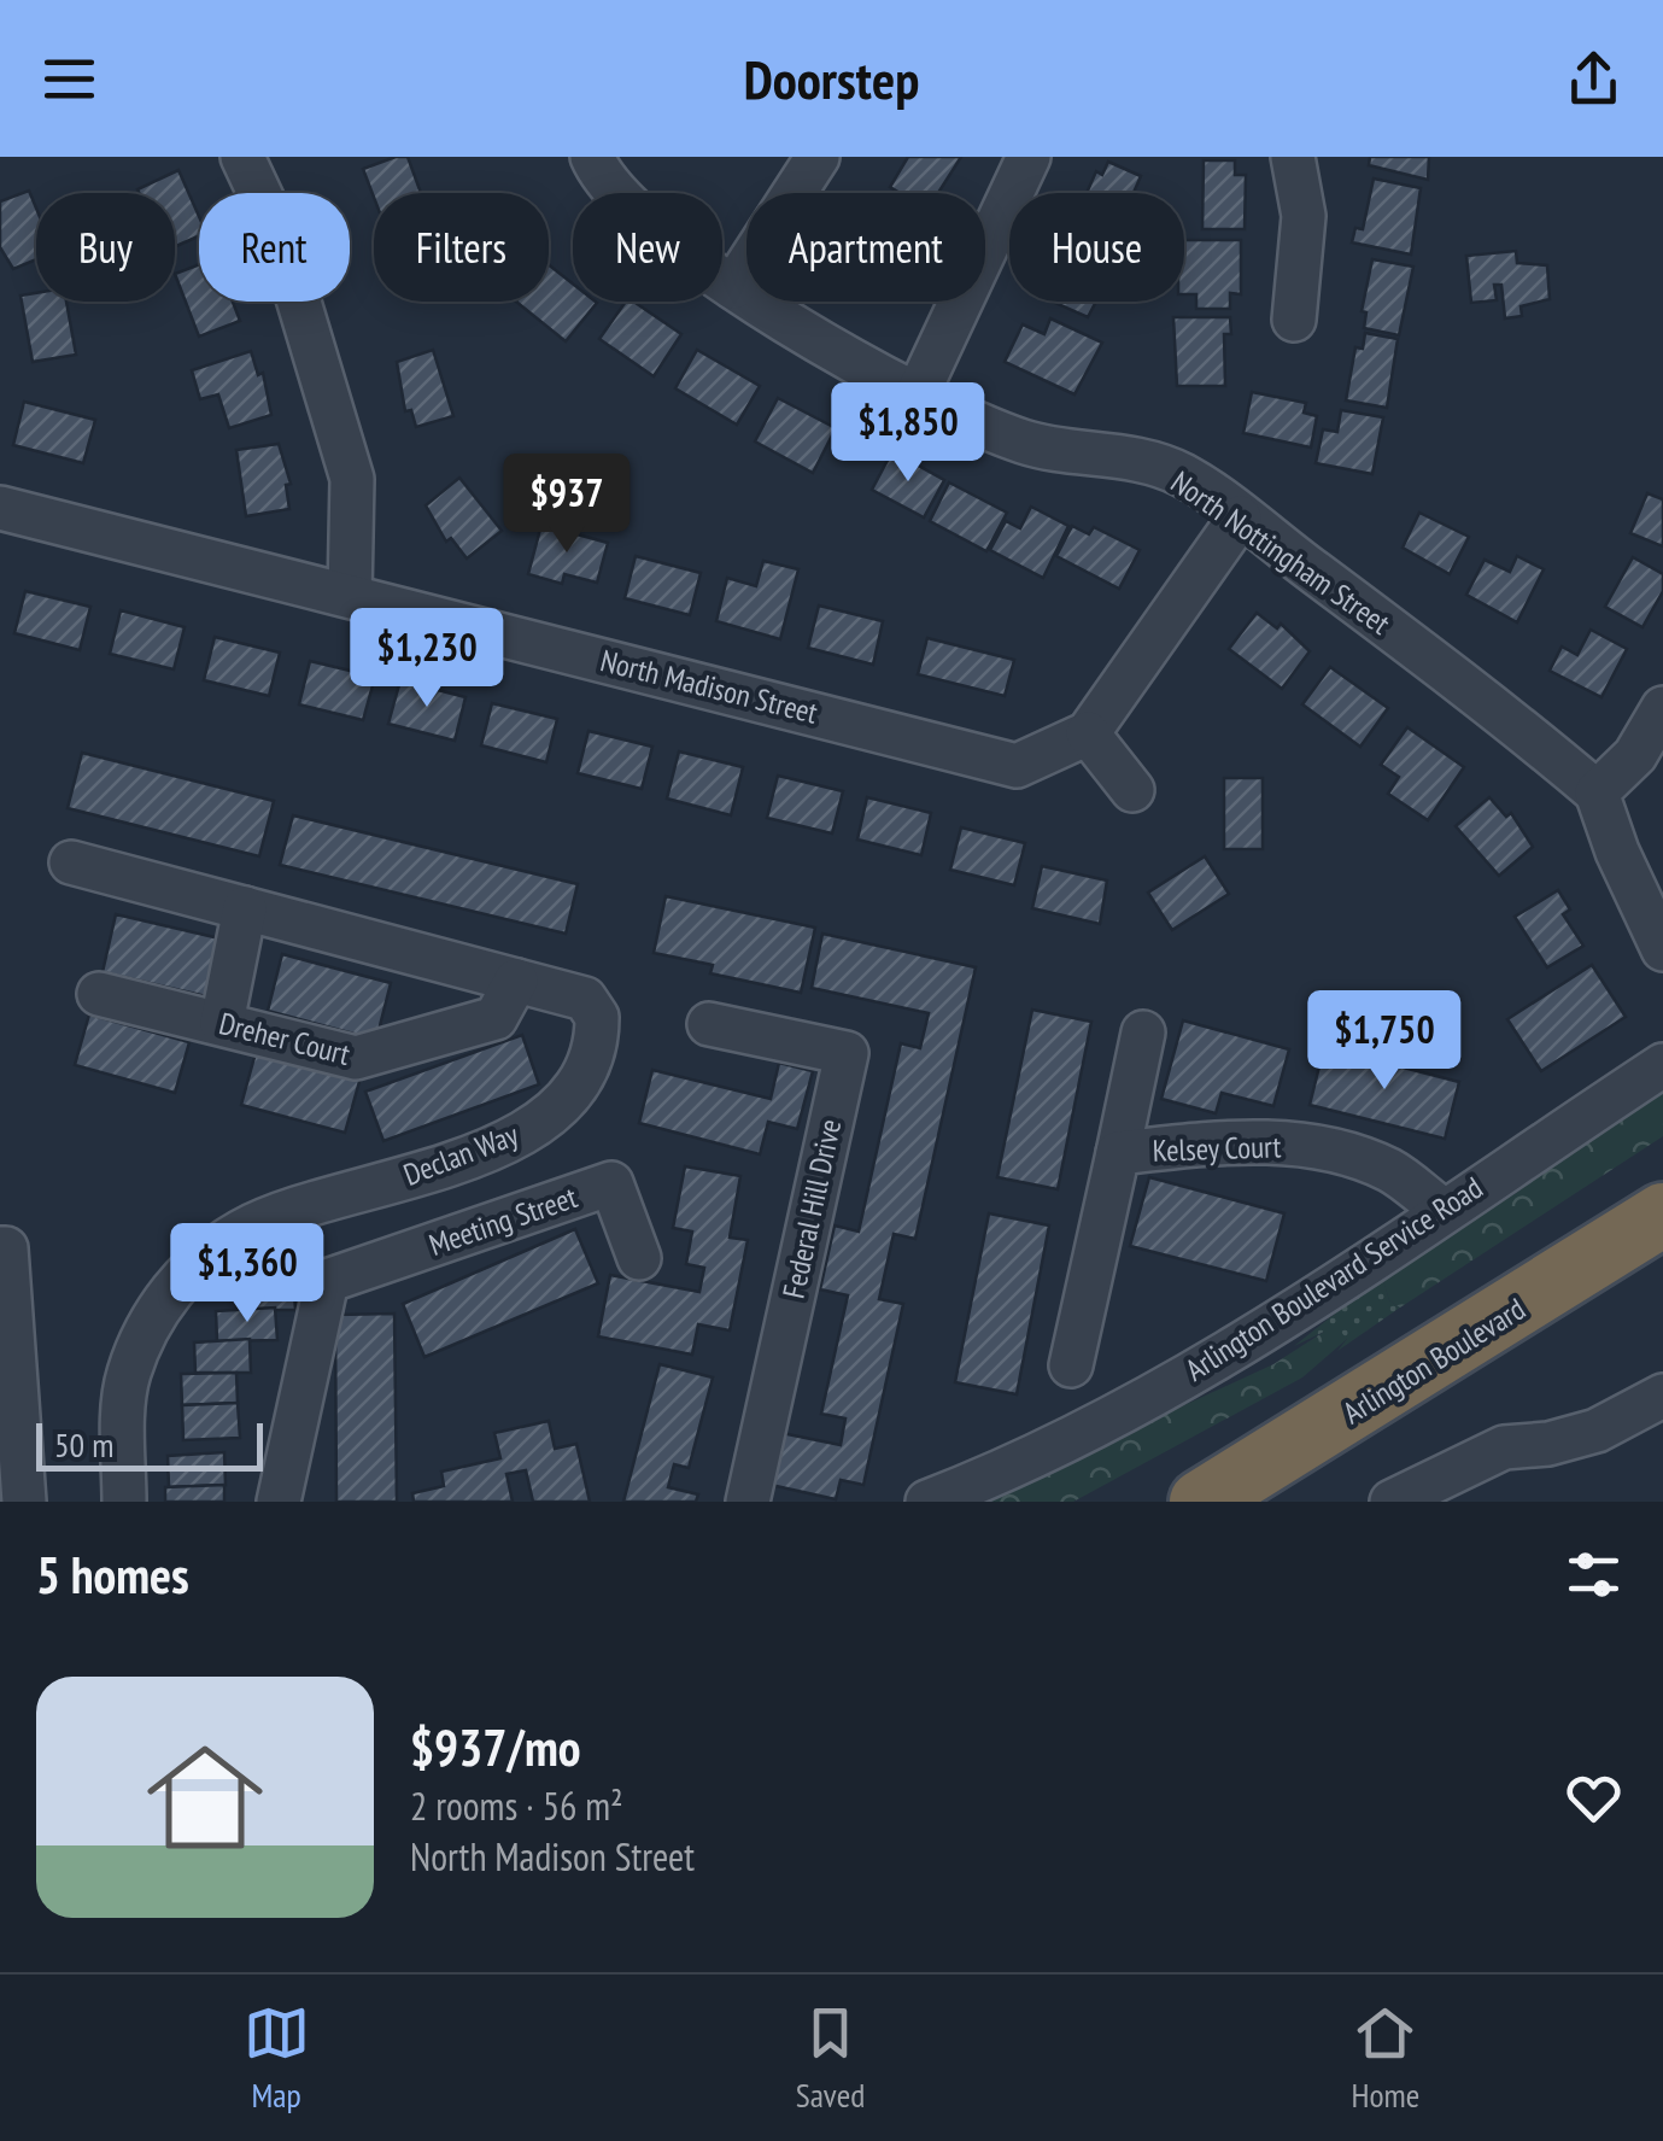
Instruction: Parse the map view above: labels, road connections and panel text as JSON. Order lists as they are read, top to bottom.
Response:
{
  "streets": {
    "highway": ["Arlington Boulevard"],
    "street": [
      "North Nottingham Street",
      "North Madison Street",
      "Dreher Court",
      "Kelsey Court",
      "Declan Way",
      "Federal Hill Drive",
      "Meeting Street",
      "Arlington Boulevard Service Road"
    ]
  },
  "crossings": [
    ["Dreher Court", "Declan Way"],
    ["Kelsey Court", "Arlington Boulevard Service Road"]
  ],
  "scale_bar": "50 m",
  "page": {
    "header": "Doorstep",
    "chip": [
      "Buy",
      "Rent",
      "Filters",
      "New",
      "Apartment",
      "House"
    ],
    "price": [
      "$1,850",
      "$937",
      "$1,230",
      "$1,750",
      "$1,360"
    ],
    "scale": "50 m",
    "heading": "5 homes",
    "list": [
      {
        "name": "$937/mo",
        "note": "2 rooms · 56 m² · North Madison Street"
      }
    ],
    "tabs": ["Map", "Saved", "Home"]
  }
}
